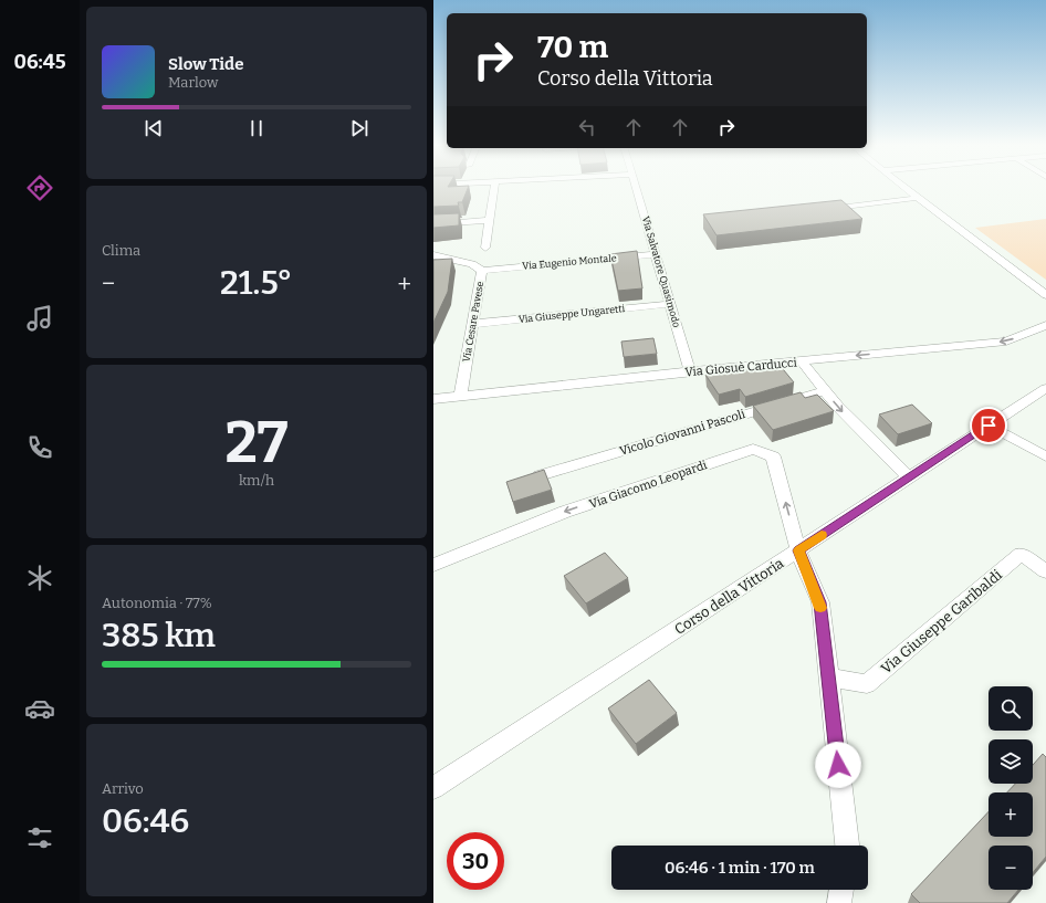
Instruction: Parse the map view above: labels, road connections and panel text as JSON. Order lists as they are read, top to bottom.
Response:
{
  "streets": {
    "street": [
      "Via Eugenio Montale",
      "Via Salvatore Quasimodo",
      "Via Giuseppe Ungaretti",
      "Via Cesare Pavese",
      "Via Giosuè Carducci",
      "Vicolo Giovanni Pascoli",
      "Via Giacomo Leopardi",
      "Corso della Vittoria",
      "Via Giuseppe Garibaldi"
    ]
  },
  "crossings": [
    ["Via Eugenio Montale", "Via Salvatore Quasimodo"],
    ["Via Eugenio Montale", "Via Cesare Pavese"],
    ["Via Salvatore Quasimodo", "Via Giuseppe Ungaretti"],
    ["Via Salvatore Quasimodo", "Via Giosuè Carducci"],
    ["Via Giuseppe Ungaretti", "Via Cesare Pavese"],
    ["Via Cesare Pavese", "Via Giosuè Carducci"],
    ["Via Giacomo Leopardi", "Corso della Vittoria"]
  ],
  "one_way": ["Via Giosuè Carducci"],
  "page": {
    "tabs": "06:45",
    "turn": ["70 m", "Corso della Vittoria"],
    "song": ["Slow Tide", "Marlow"],
    "tile": [
      "Clima",
      ["27", "km/h"],
      ["Autonomia · 77%", "385 km"],
      ["Arrivo", "06:46"]
    ],
    "heat": ["−", "21.5°", "+"],
    "map_buttons": ["+", "−"],
    "limit": "30",
    "trip": "06:46 · 1 min · 170 m"
  }
}
